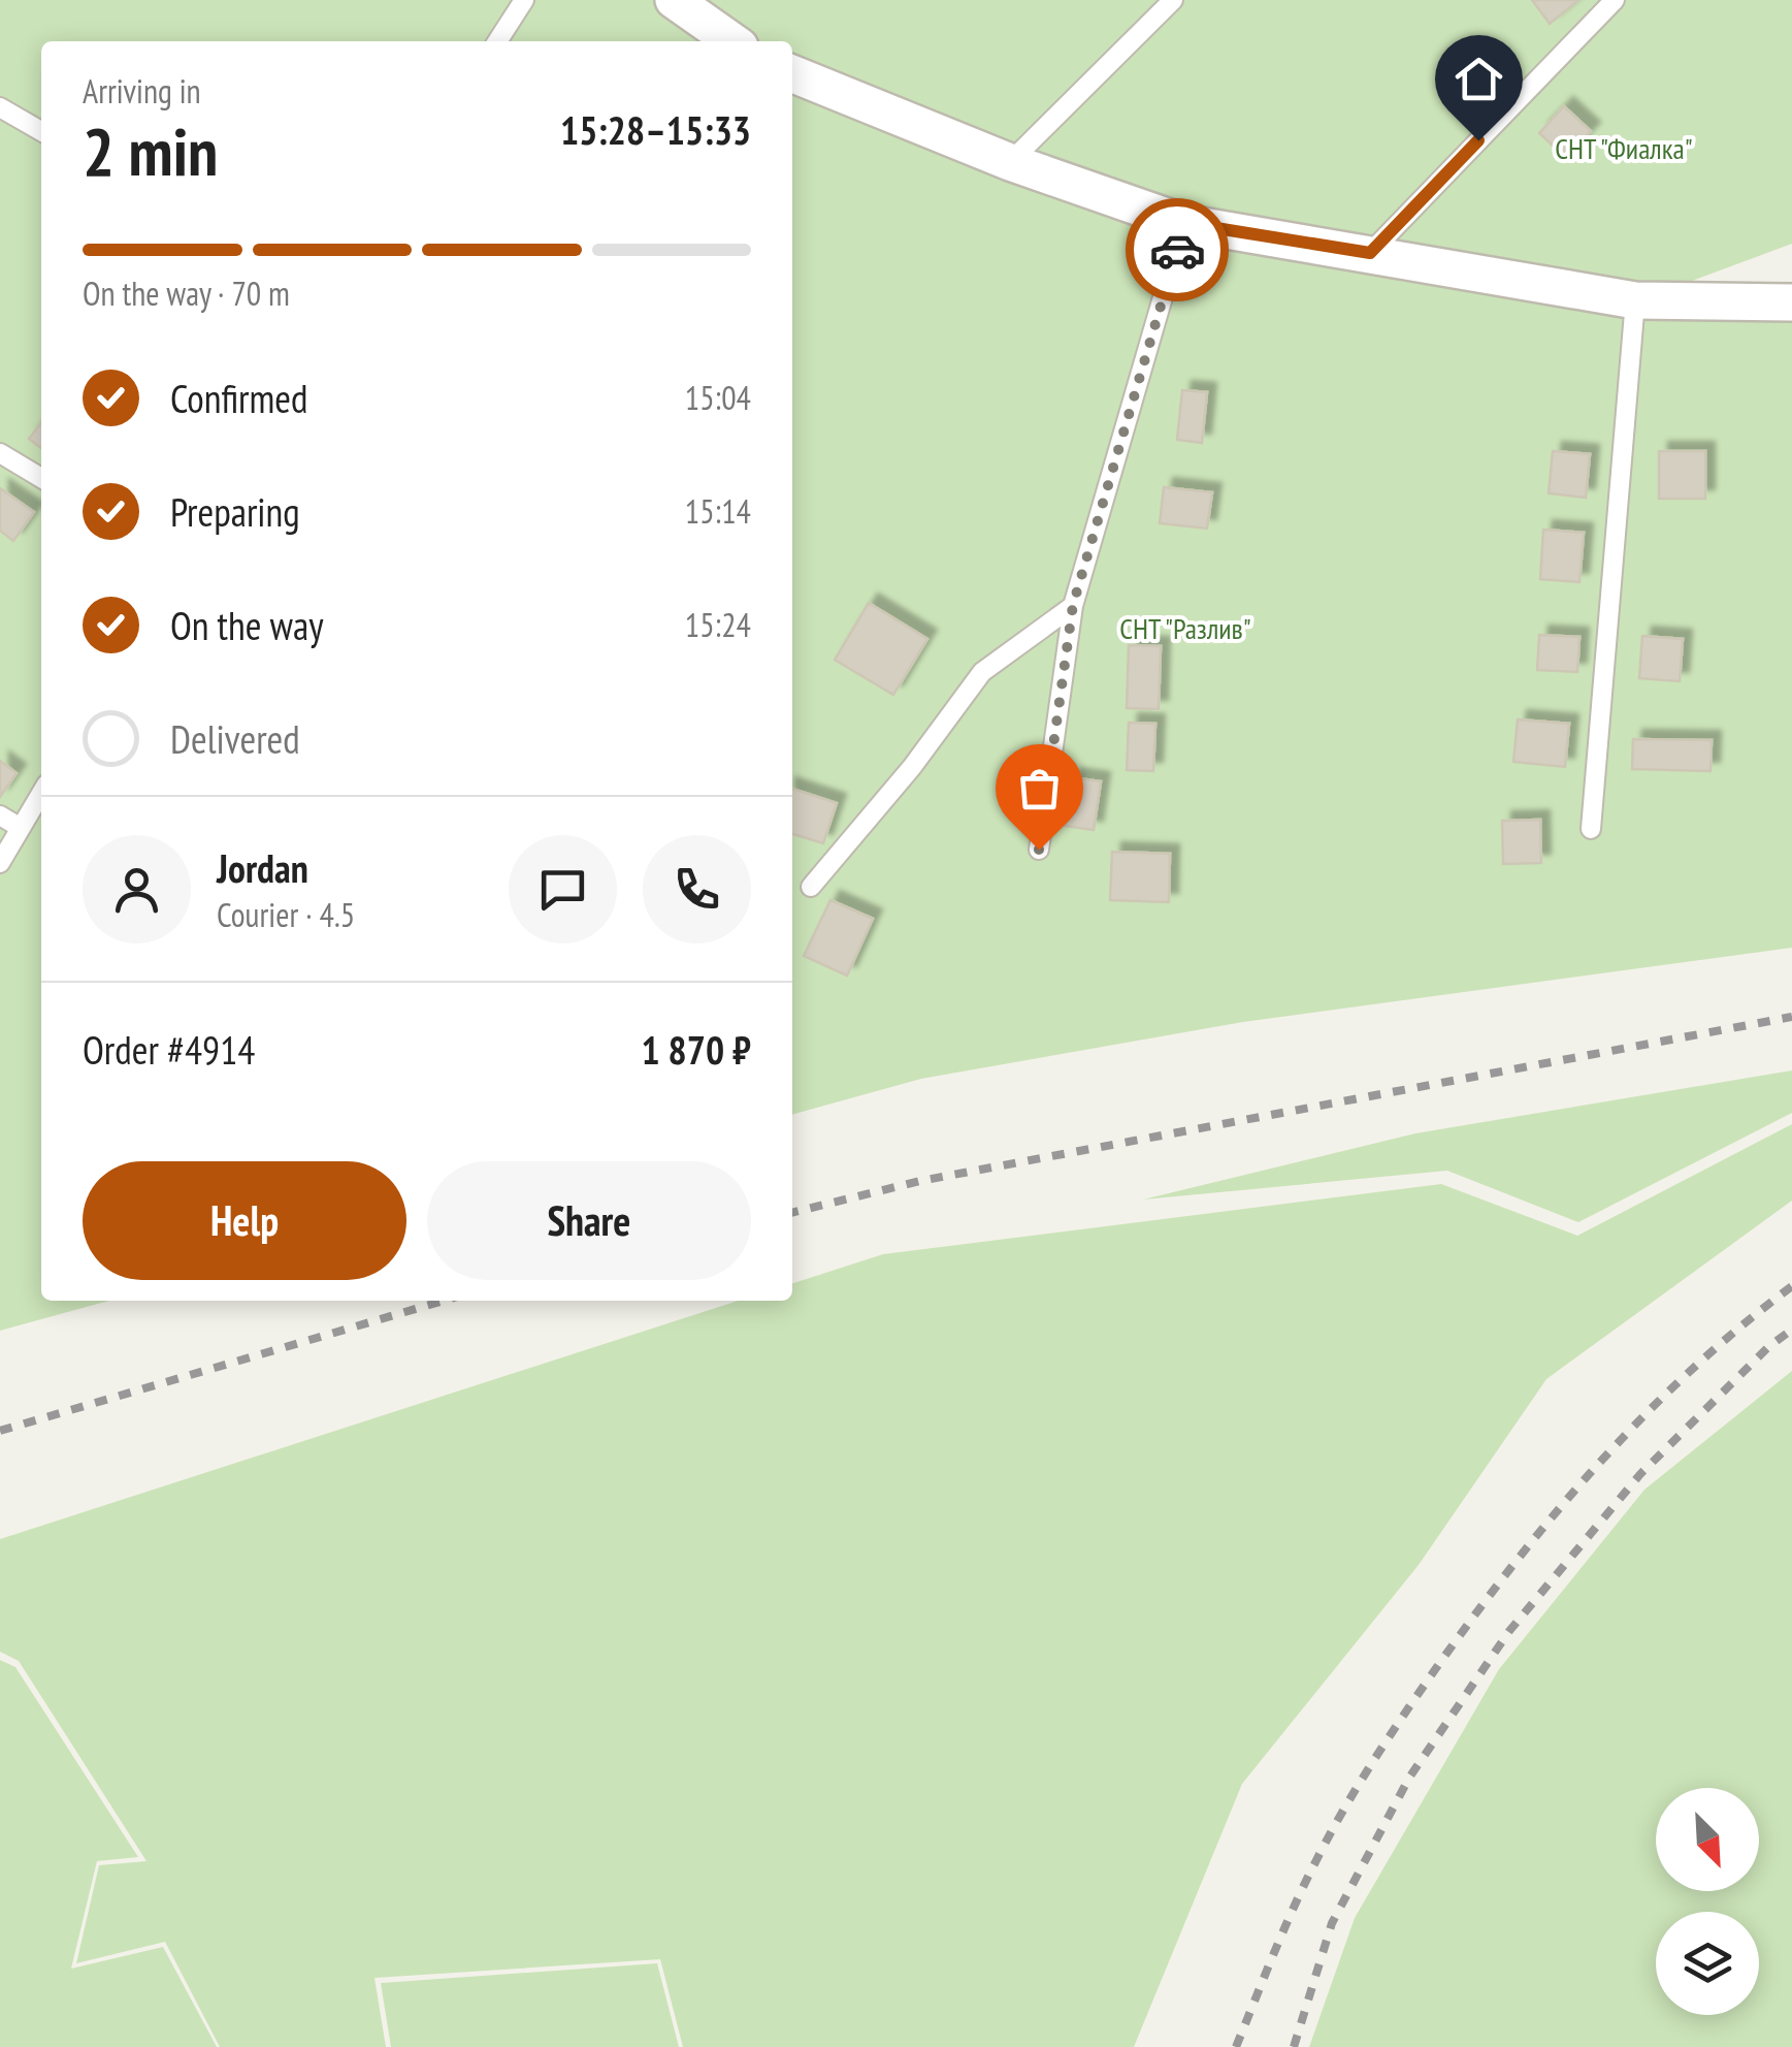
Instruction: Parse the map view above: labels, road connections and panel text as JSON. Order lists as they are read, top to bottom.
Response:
{
  "parks": ["СНТ \"Фиалка\"", "СНТ \"Разлив\""],
  "north": "bottom right",
  "page": {
    "heading": ["2 min", "Arriving in", "15:28–15:33"],
    "panel": [
      "Jordan",
      "Courier · 4.5",
      "Order #4914",
      "1 870 ₽"
    ],
    "bar": "On the way · 70 m",
    "list": [
      ["Confirmed", "15:04"],
      ["Preparing", "15:14"],
      ["On the way", "15:24"],
      "Delivered"
    ],
    "buttons": ["Help", "Share"]
  }
}
